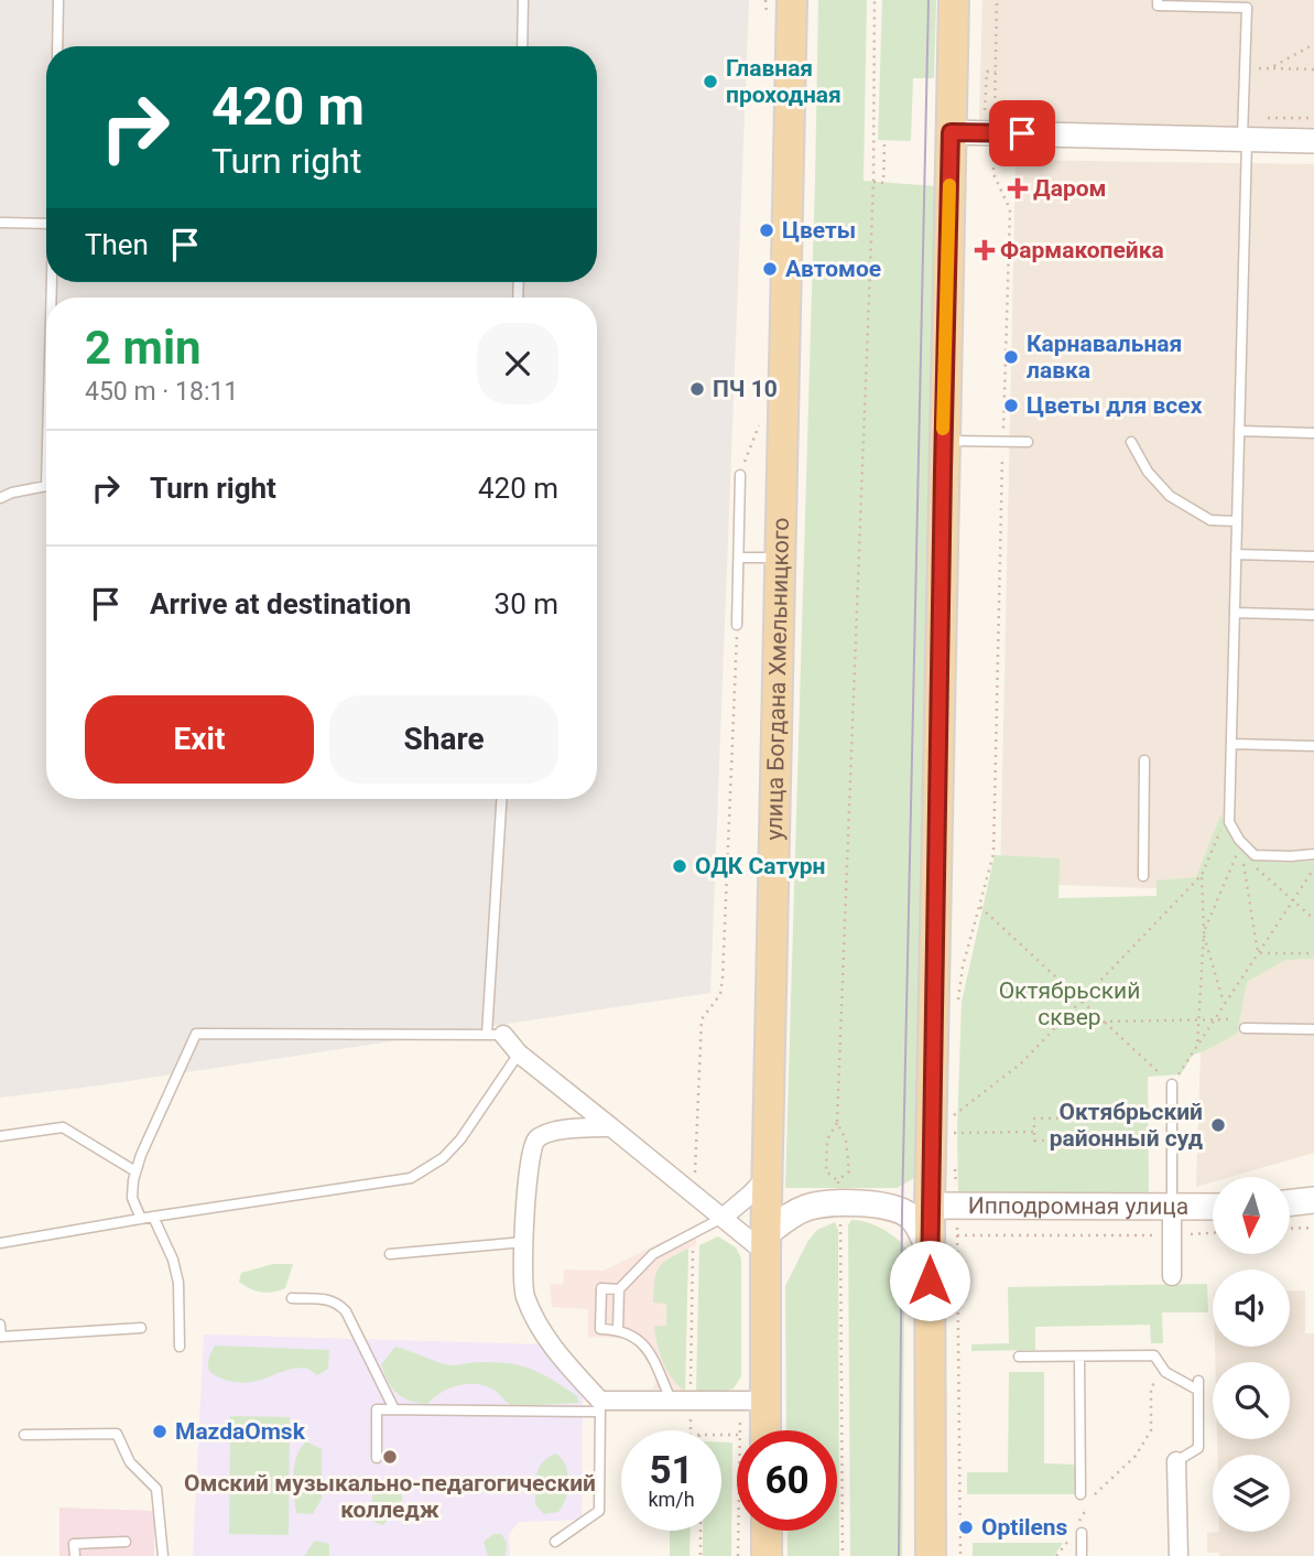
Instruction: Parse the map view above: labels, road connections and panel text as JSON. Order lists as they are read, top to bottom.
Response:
{
  "streets": {
    "main road": ["улица Богдана Хмельницкого", "Ипподромная улица"]
  },
  "parks": ["Октябрьский сквер"],
  "places": {
    "other": [
      "Главная проходная",
      "Цветы",
      "Автомое",
      "Карнавальная лавка",
      "ПЧ 10",
      "Цветы для всех",
      "ОДК Сатурн",
      "Октябрьский районный суд",
      "MazdaOmsk",
      "Омский музыкально-педагогический колледж",
      "Optilens"
    ],
    "health": ["Даром", "Фармакопейка"]
  },
  "north": "bottom",
  "page": {
    "turn": ["420 m", "Turn right"],
    "then": "Then",
    "heading": ["2 min", "450 m · 18:11"],
    "list": [
      {
        "name": "Turn right",
        "value": "420 m"
      },
      {
        "name": "Arrive at destination",
        "value": "30 m"
      }
    ],
    "buttons": ["Exit", "Share"],
    "speed": "51 km/h",
    "limit": "60"
  }
}
